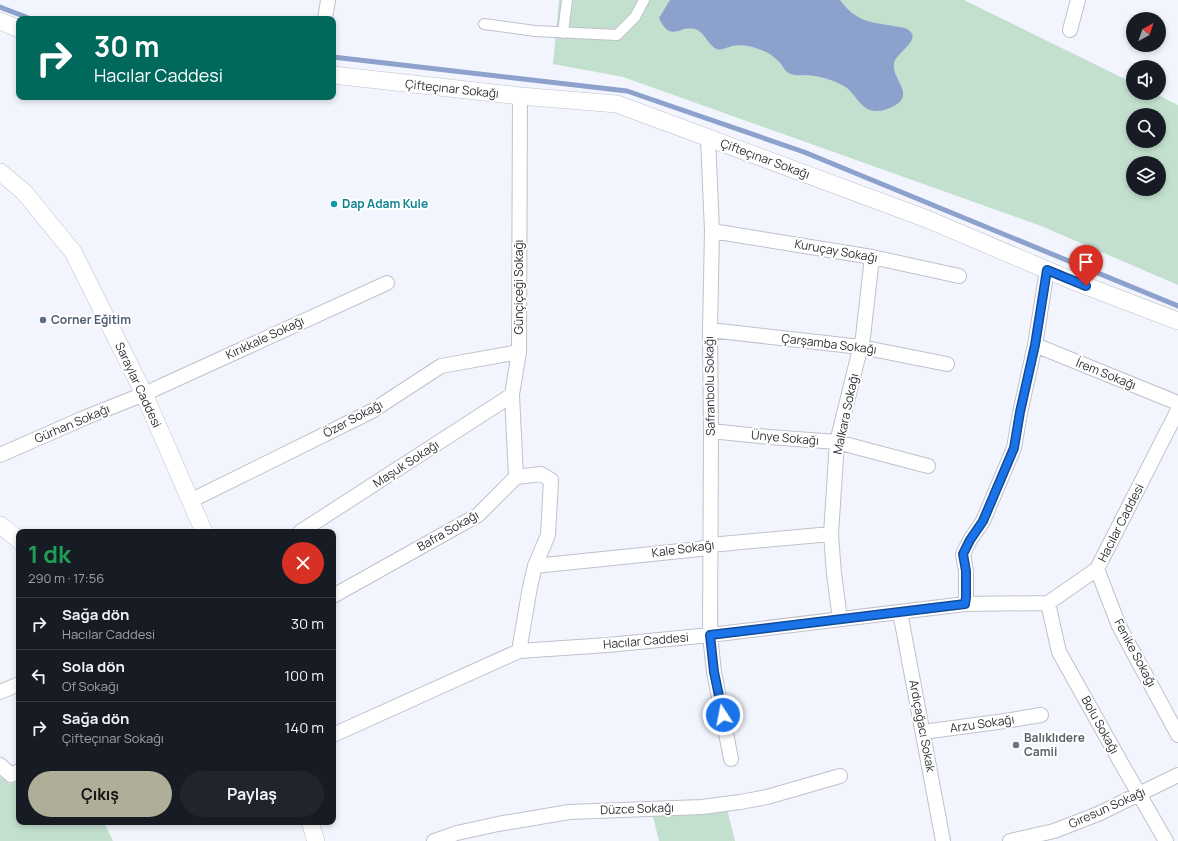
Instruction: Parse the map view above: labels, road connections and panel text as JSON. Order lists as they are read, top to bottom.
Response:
{
  "streets": {
    "street": [
      "Çifteçınar Sokağı",
      "Kuruçay Sokağı",
      "Günçiçeği Sokağı",
      "Kırıkkale Sokağı",
      "Çarşamba Sokağı",
      "İrem Sokağı",
      "Saraylar Caddesi",
      "Safranbolu Sokağı",
      "Malkara Sokağı",
      "Özer Sokağı",
      "Gürhan Sokağı",
      "Ünye Sokağı",
      "Maşuk Sokağı",
      "Hacılar Caddesi",
      "Bafra Sokağı",
      "Kale Sokağı",
      "Fenike Sokağı",
      "Arzu Sokağı",
      "Bolu Sokağı",
      "Ardıçağacı Sokak",
      "Gıresun Sokağı",
      "Düzce Sokağı"
    ]
  },
  "crossings": [
    ["Çifteçınar Sokağı", "Günçiçeği Sokağı"],
    ["Çifteçınar Sokağı", "Safranbolu Sokağı"],
    ["Kuruçay Sokağı", "Safranbolu Sokağı"],
    ["Kuruçay Sokağı", "Malkara Sokağı"],
    ["Günçiçeği Sokağı", "Özer Sokağı"],
    ["Günçiçeği Sokağı", "Maşuk Sokağı"],
    ["Günçiçeği Sokağı", "Bafra Sokağı"],
    ["Kırıkkale Sokağı", "Saraylar Caddesi"],
    ["Kırıkkale Sokağı", "Gürhan Sokağı"],
    ["Çarşamba Sokağı", "Safranbolu Sokağı"],
    ["Çarşamba Sokağı", "Malkara Sokağı"],
    ["Saraylar Caddesi", "Özer Sokağı"],
    ["Saraylar Caddesi", "Gürhan Sokağı"],
    ["Safranbolu Sokağı", "Ünye Sokağı"],
    ["Safranbolu Sokağı", "Hacılar Caddesi"],
    ["Safranbolu Sokağı", "Kale Sokağı"],
    ["Malkara Sokağı", "Ünye Sokağı"],
    ["Malkara Sokağı", "Hacılar Caddesi"],
    ["Malkara Sokağı", "Kale Sokağı"],
    ["Hacılar Caddesi", "Fenike Sokağı"],
    ["Hacılar Caddesi", "Bolu Sokağı"],
    ["Hacılar Caddesi", "Ardıçağacı Sokak"],
    ["Arzu Sokağı", "Ardıçağacı Sokak"],
    ["Bolu Sokağı", "Gıresun Sokağı"]
  ],
  "places": ["Dap Adam Kule", "Corner Eğitim", "Balıklıdere Camii"],
  "north": "top right",
  "page": {
    "turn": ["30 m", "Hacılar Caddesi"],
    "heading": ["1 dk", "290 m · 17:56"],
    "list": [
      {
        "name": "Sağa dön",
        "note": "Hacılar Caddesi",
        "value": "30 m"
      },
      {
        "name": "Sola dön",
        "note": "Of Sokağı",
        "value": "100 m"
      },
      {
        "name": "Sağa dön",
        "note": "Çifteçınar Sokağı",
        "value": "140 m"
      }
    ],
    "buttons": ["Çıkış", "Paylaş"]
  }
}
